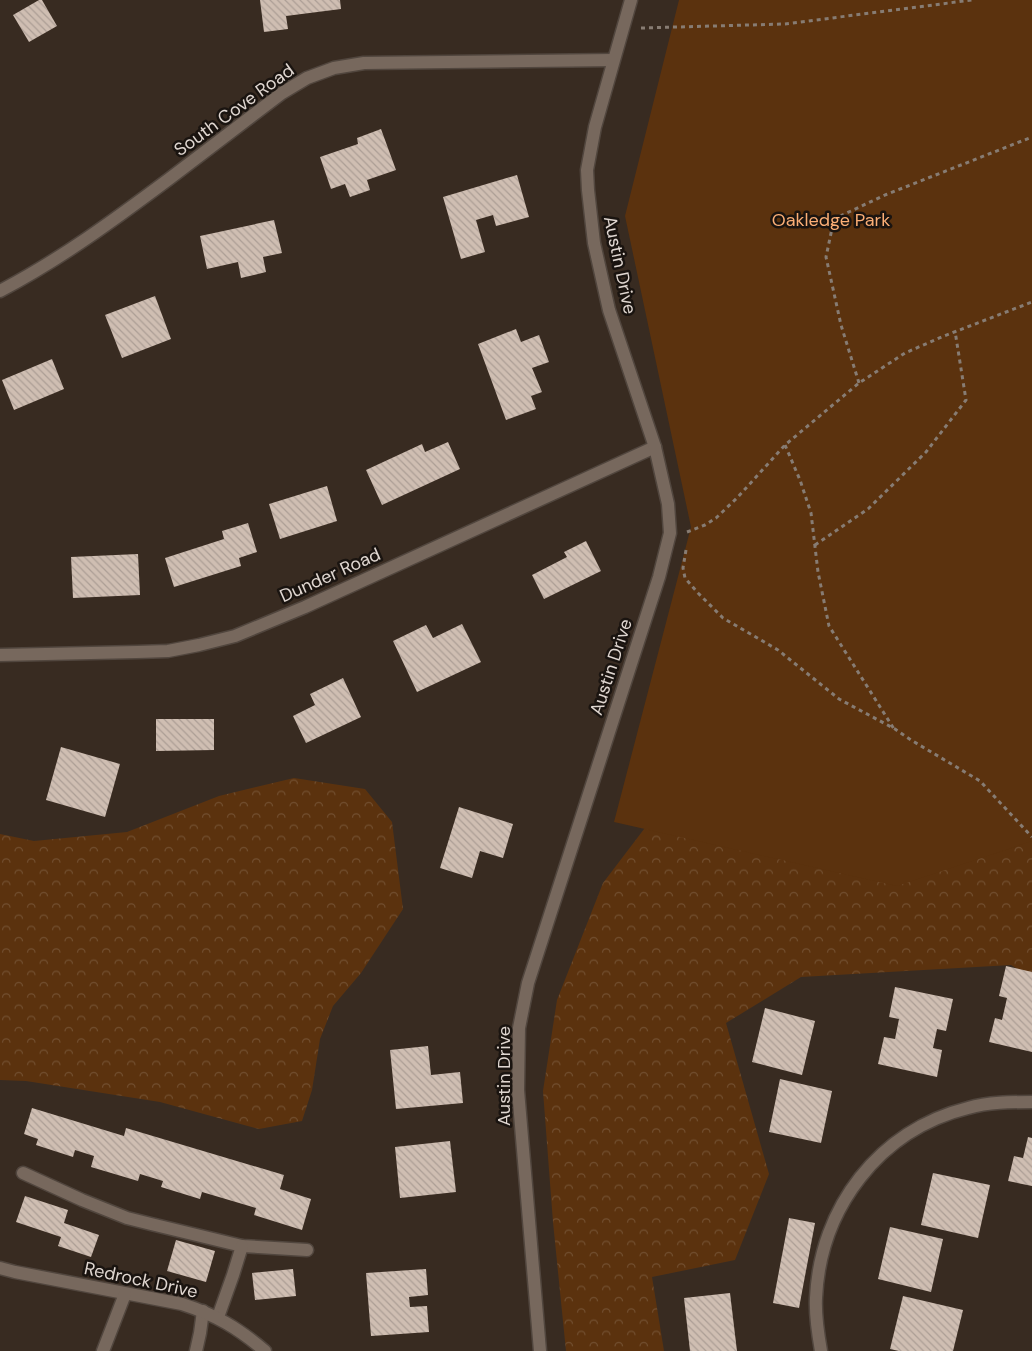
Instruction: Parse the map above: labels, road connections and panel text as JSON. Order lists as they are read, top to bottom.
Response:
{
  "streets": {
    "street": [
      "South Cove Road",
      "Austin Drive",
      "Dunder Road",
      "Redrock Drive"
    ]
  },
  "crossings": [
    ["South Cove Road", "Austin Drive"],
    ["Austin Drive", "Dunder Road"]
  ],
  "parks": ["Oakledge Park"]
}
